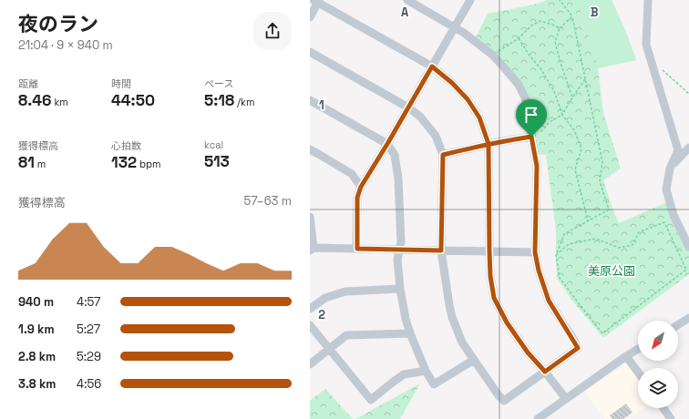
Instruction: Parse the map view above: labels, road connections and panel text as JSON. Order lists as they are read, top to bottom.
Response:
{
  "parks": ["美原公園"],
  "north": "bottom left",
  "page": {
    "heading": ["夜のラン", "21:04 · 9 × 940 m"],
    "stats": [
      ["距離", "8.46 km"],
      ["時間", "44:50"],
      ["ペース", "5:18 /km"],
      ["獲得標高", "81 m"],
      ["心拍数", "132 bpm"],
      ["kcal", "513"]
    ],
    "chart": ["獲得標高", "57–63 m"],
    "list": [
      {
        "name": "940 m",
        "note": "4:57"
      },
      {
        "name": "1.9 km",
        "note": "5:27"
      },
      {
        "name": "2.8 km",
        "note": "5:29"
      },
      {
        "name": "3.8 km",
        "note": "4:56"
      }
    ]
  },
  "grid": {
    "columns": ["A", "B"],
    "rows": ["1", "2"]
  }
}
